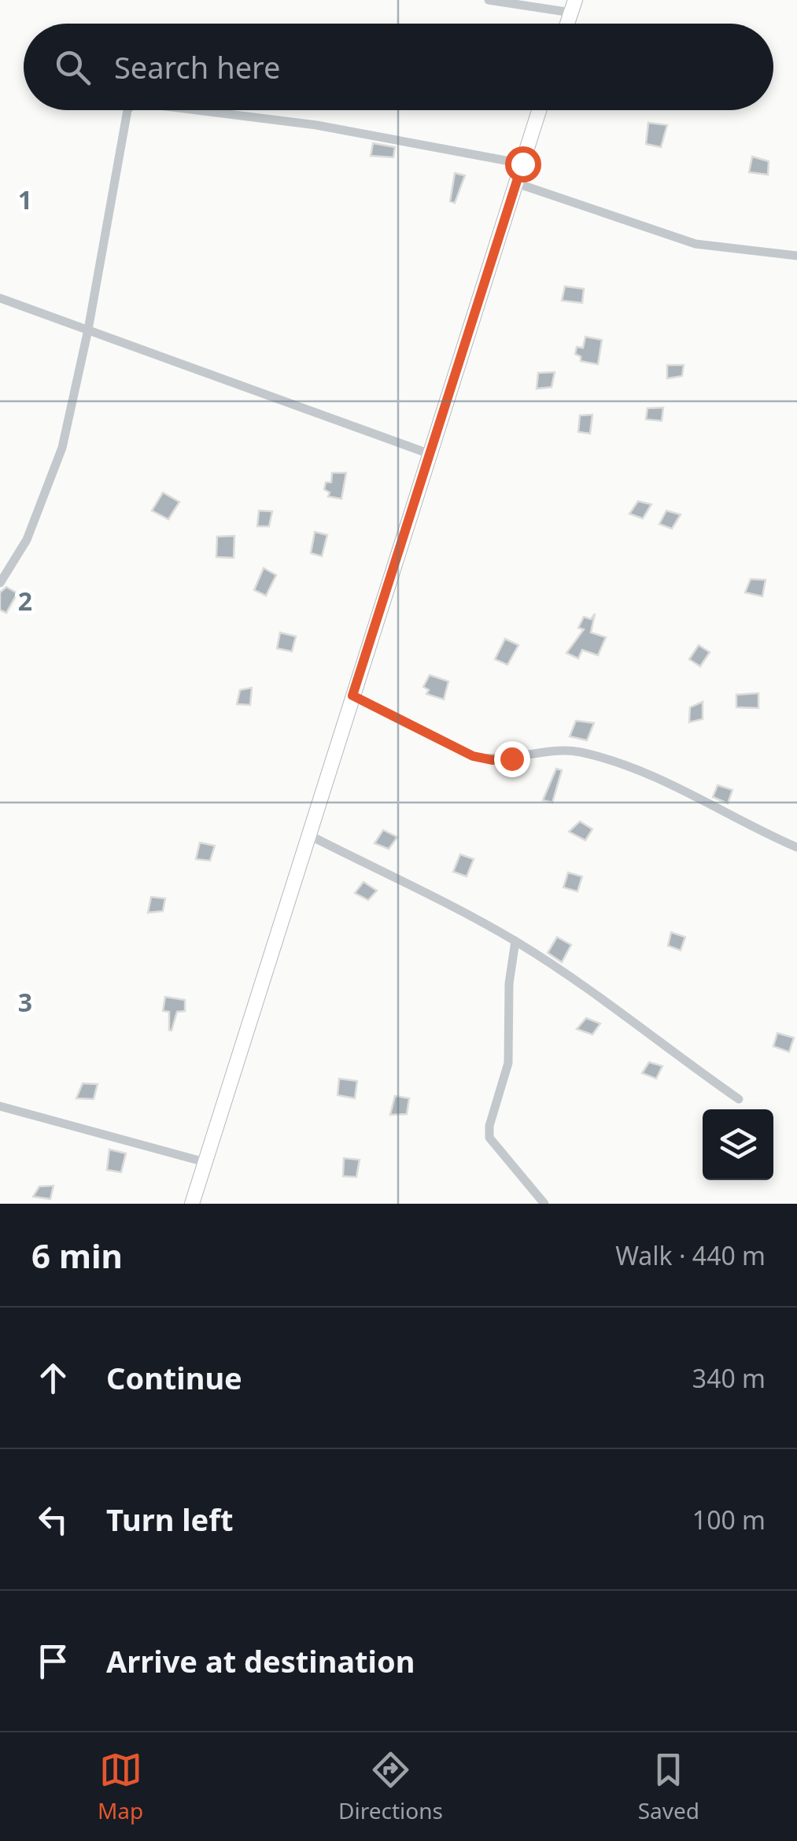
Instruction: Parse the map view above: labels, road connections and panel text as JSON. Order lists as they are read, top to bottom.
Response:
{
  "page": {
    "search": "Search here",
    "heading": ["6 min", "Walk · 440 m"],
    "list": [
      ["Continue", "340 m"],
      ["Turn left", "100 m"],
      "Arrive at destination"
    ],
    "nav": ["Map", "Directions", "Saved"]
  },
  "grid": {
    "rows": ["1", "2", "3"]
  }
}
